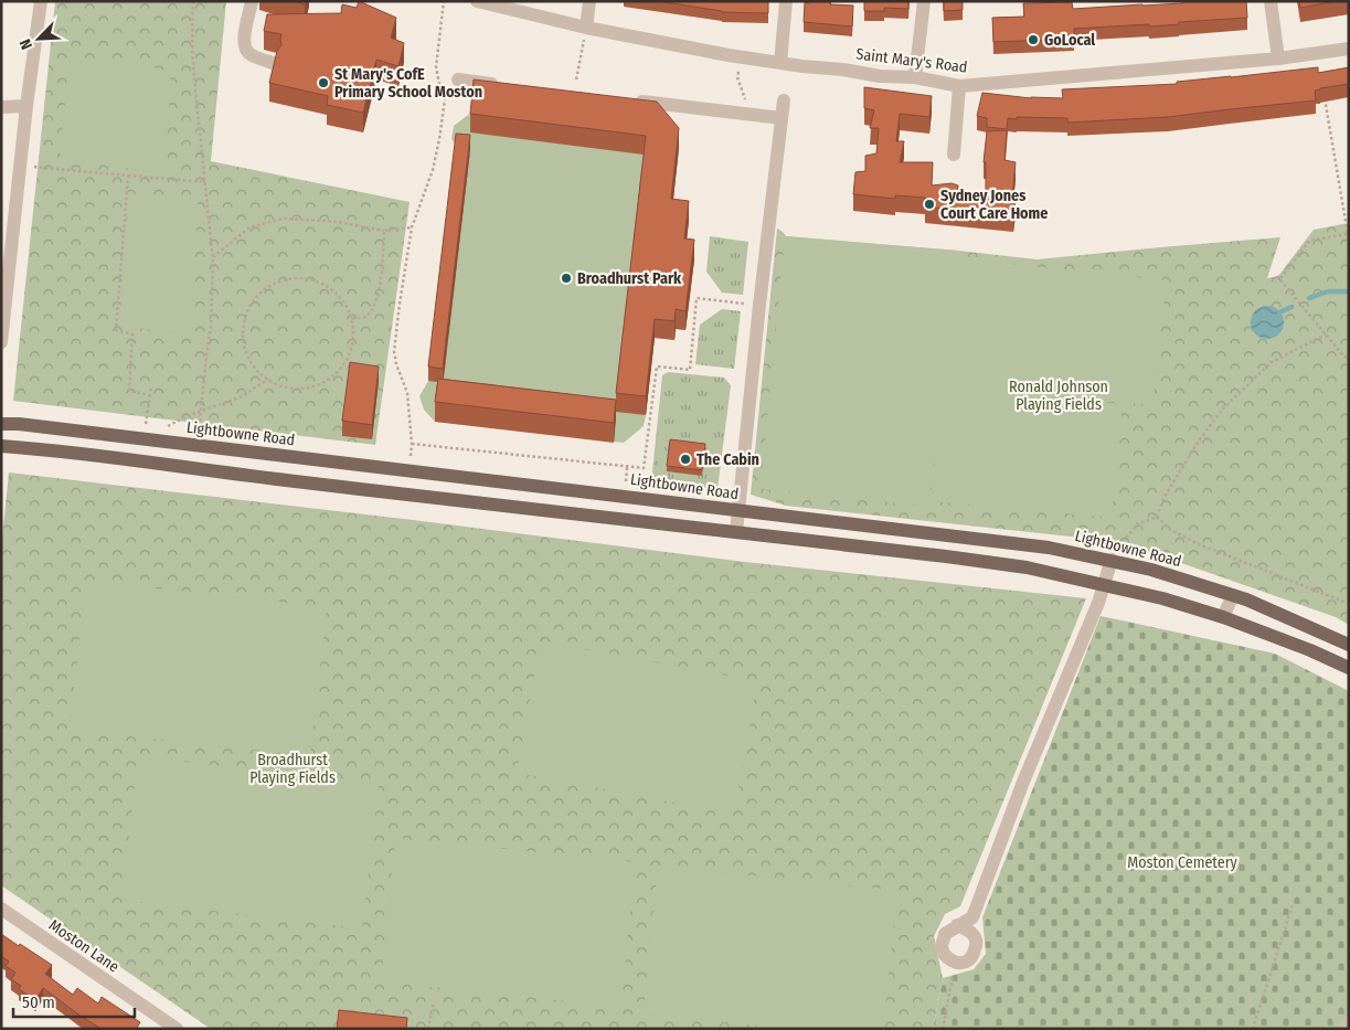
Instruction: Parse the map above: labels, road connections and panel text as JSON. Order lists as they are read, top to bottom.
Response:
{
  "streets": {
    "main road": ["Lightbowne Road"],
    "street": ["Saint Mary's Road", "Moston Lane"]
  },
  "parks": ["Ronald Johnson Playing Fields", "Broadhurst Playing Fields", "Moston Cemetery"],
  "places": [
    "GoLocal",
    "St Mary's CofE Primary School Moston",
    "Sydney Jones Court Care Home",
    "Broadhurst Park",
    "The Cabin"
  ],
  "scale_bar": "50 m",
  "north": "bottom left"
}
